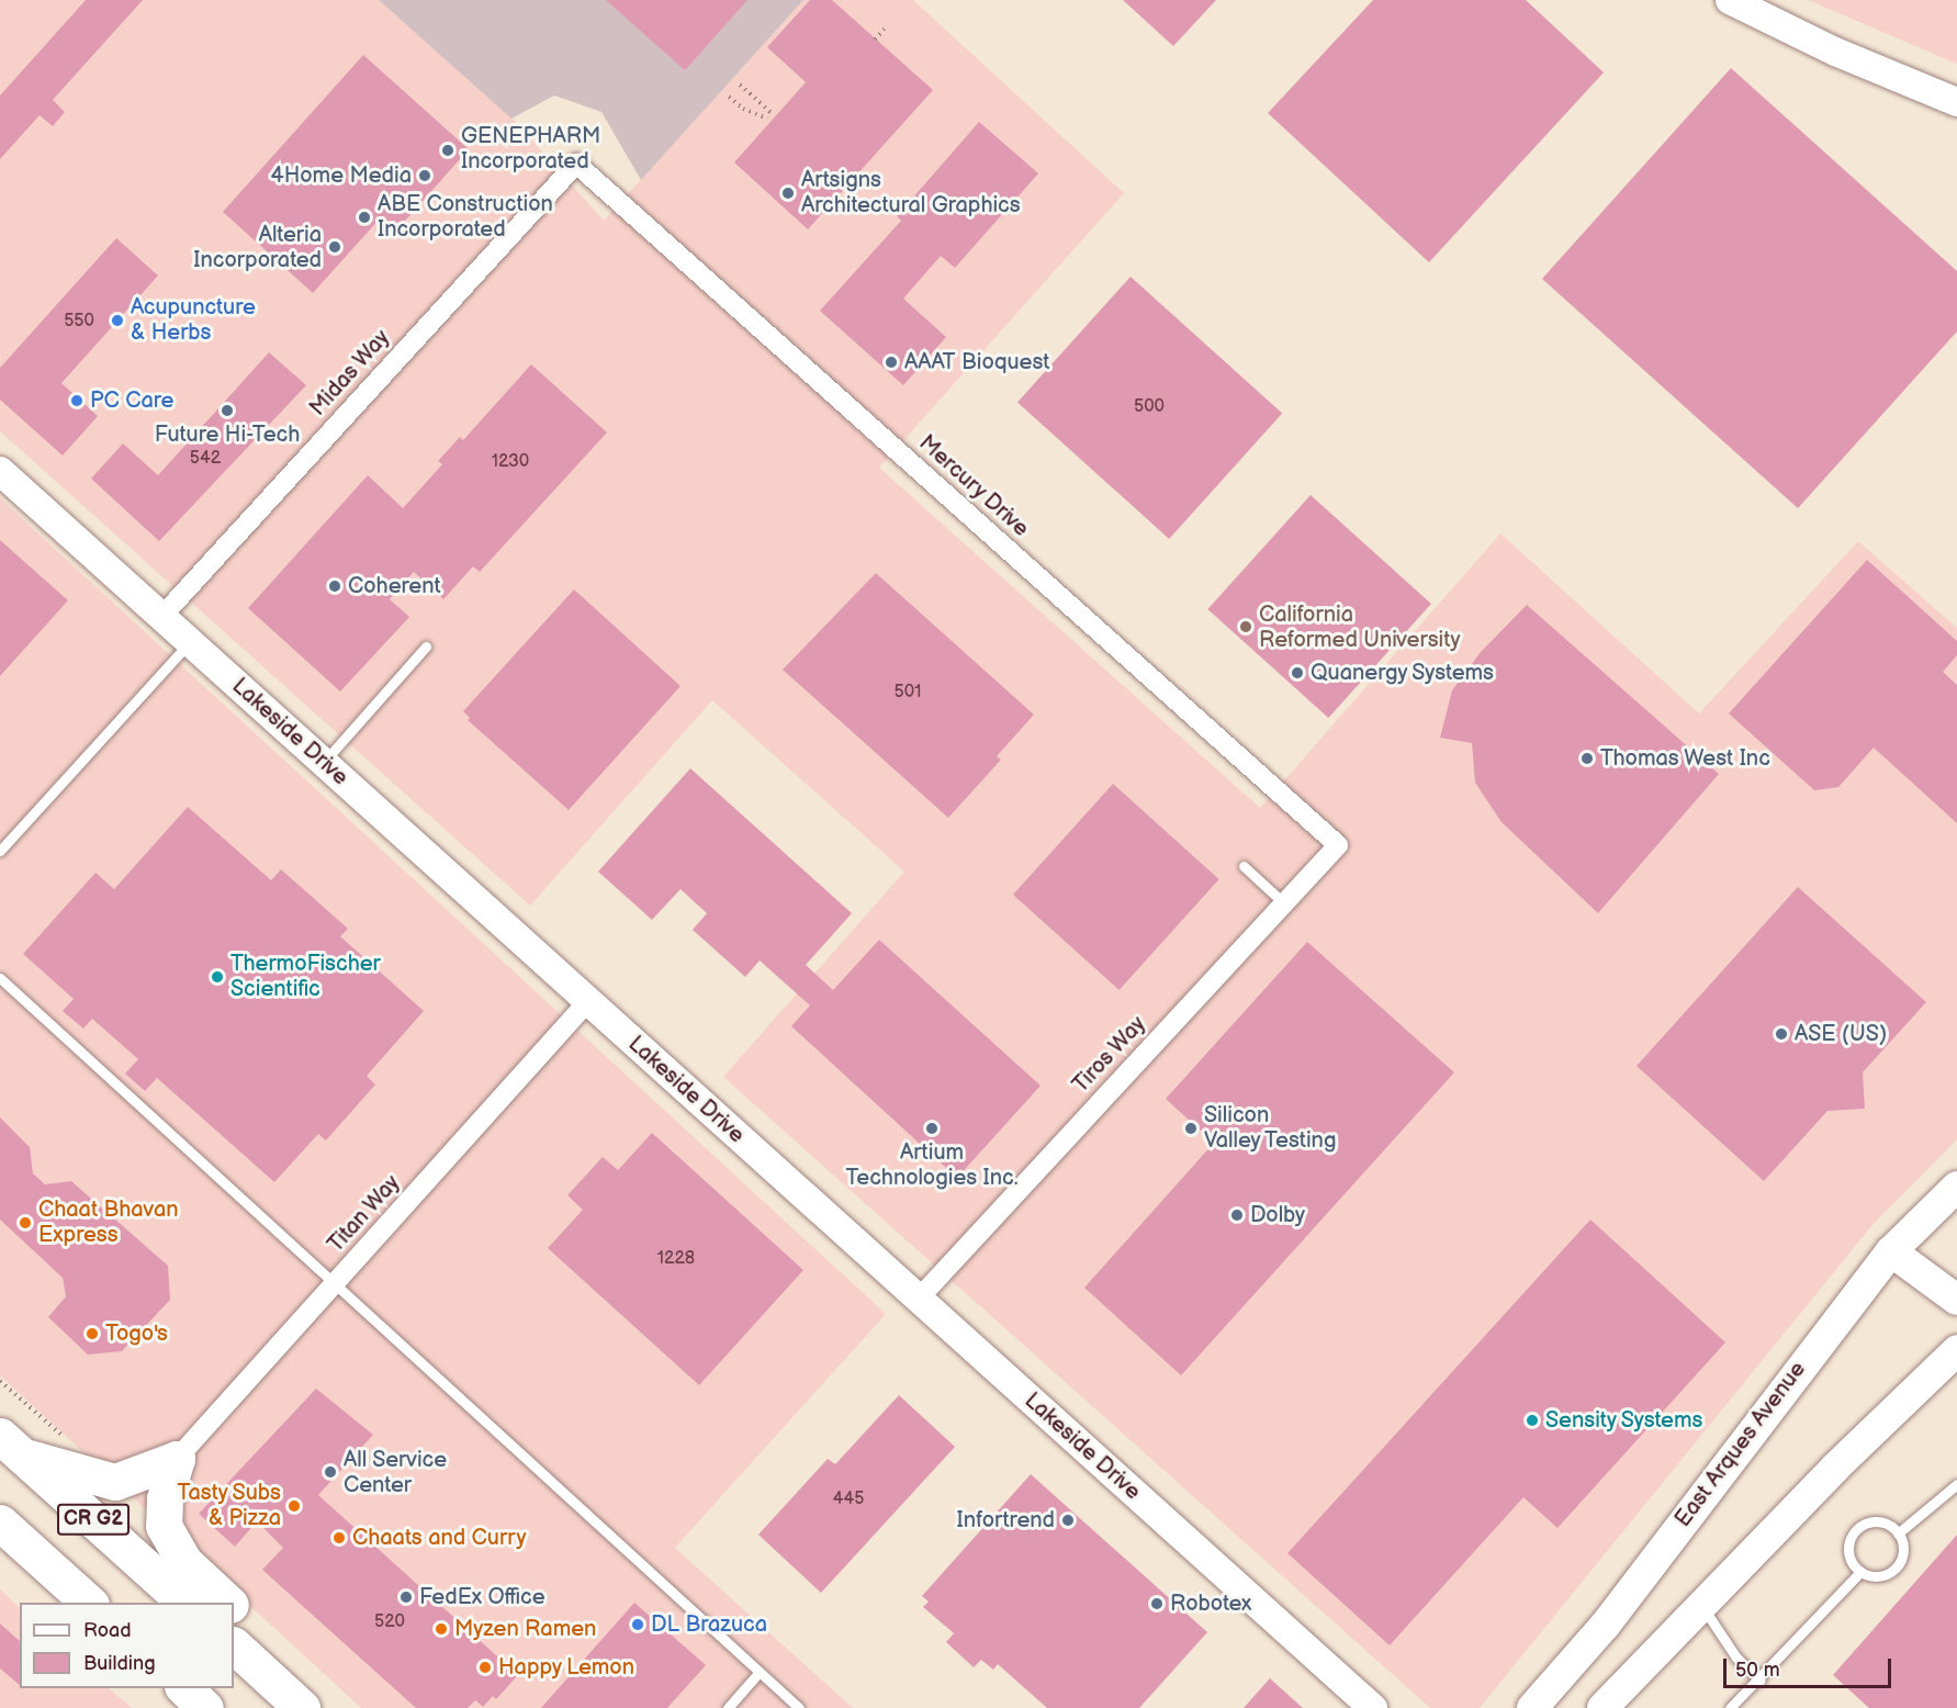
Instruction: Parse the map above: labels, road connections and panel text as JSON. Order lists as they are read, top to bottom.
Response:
{
  "streets": {
    "highway": ["CR G2"],
    "main road": ["East Arques Avenue"],
    "street": [
      "Midas Way",
      "Mercury Drive",
      "Lakeside Drive",
      "Tiros Way",
      "Titan Way"
    ]
  },
  "crossings": [
    ["Midas Way", "Mercury Drive"],
    ["Midas Way", "Lakeside Drive"],
    ["Mercury Drive", "Tiros Way"],
    ["Lakeside Drive", "Tiros Way"],
    ["Lakeside Drive", "Titan Way"]
  ],
  "places": [
    "GENEPHARM Incorporated",
    "4Home Media",
    "Artsigns Architectural Graphics",
    "ABE Construction Incorporated",
    "Alteria Incorporated",
    "Acupuncture & Herbs",
    "AAAT Bioquest",
    "PC Care",
    "Future Hi-Tech",
    "Coherent",
    "California Reformed University",
    "Quanergy Systems",
    "Thomas West Inc",
    "ThermoFischer Scientific",
    "ASE (US)",
    "Artium Technologies Inc.",
    "Silicon Valley Testing",
    "Dolby",
    "Chaat Bhavan Express",
    "Togo's",
    "Sensity Systems",
    "All Service Center",
    "Tasty Subs & Pizza",
    "Infortrend",
    "Chaats and Curry",
    "FedEx Office",
    "Robotex",
    "DL Brazuca",
    "Myzen Ramen",
    "Happy Lemon"
  ],
  "house_numbers": [
    "550",
    "500",
    "542",
    "1230",
    "501",
    "1228",
    "445",
    "520"
  ],
  "legend": ["Road", "Building"],
  "scale_bar": "50 m"
}
